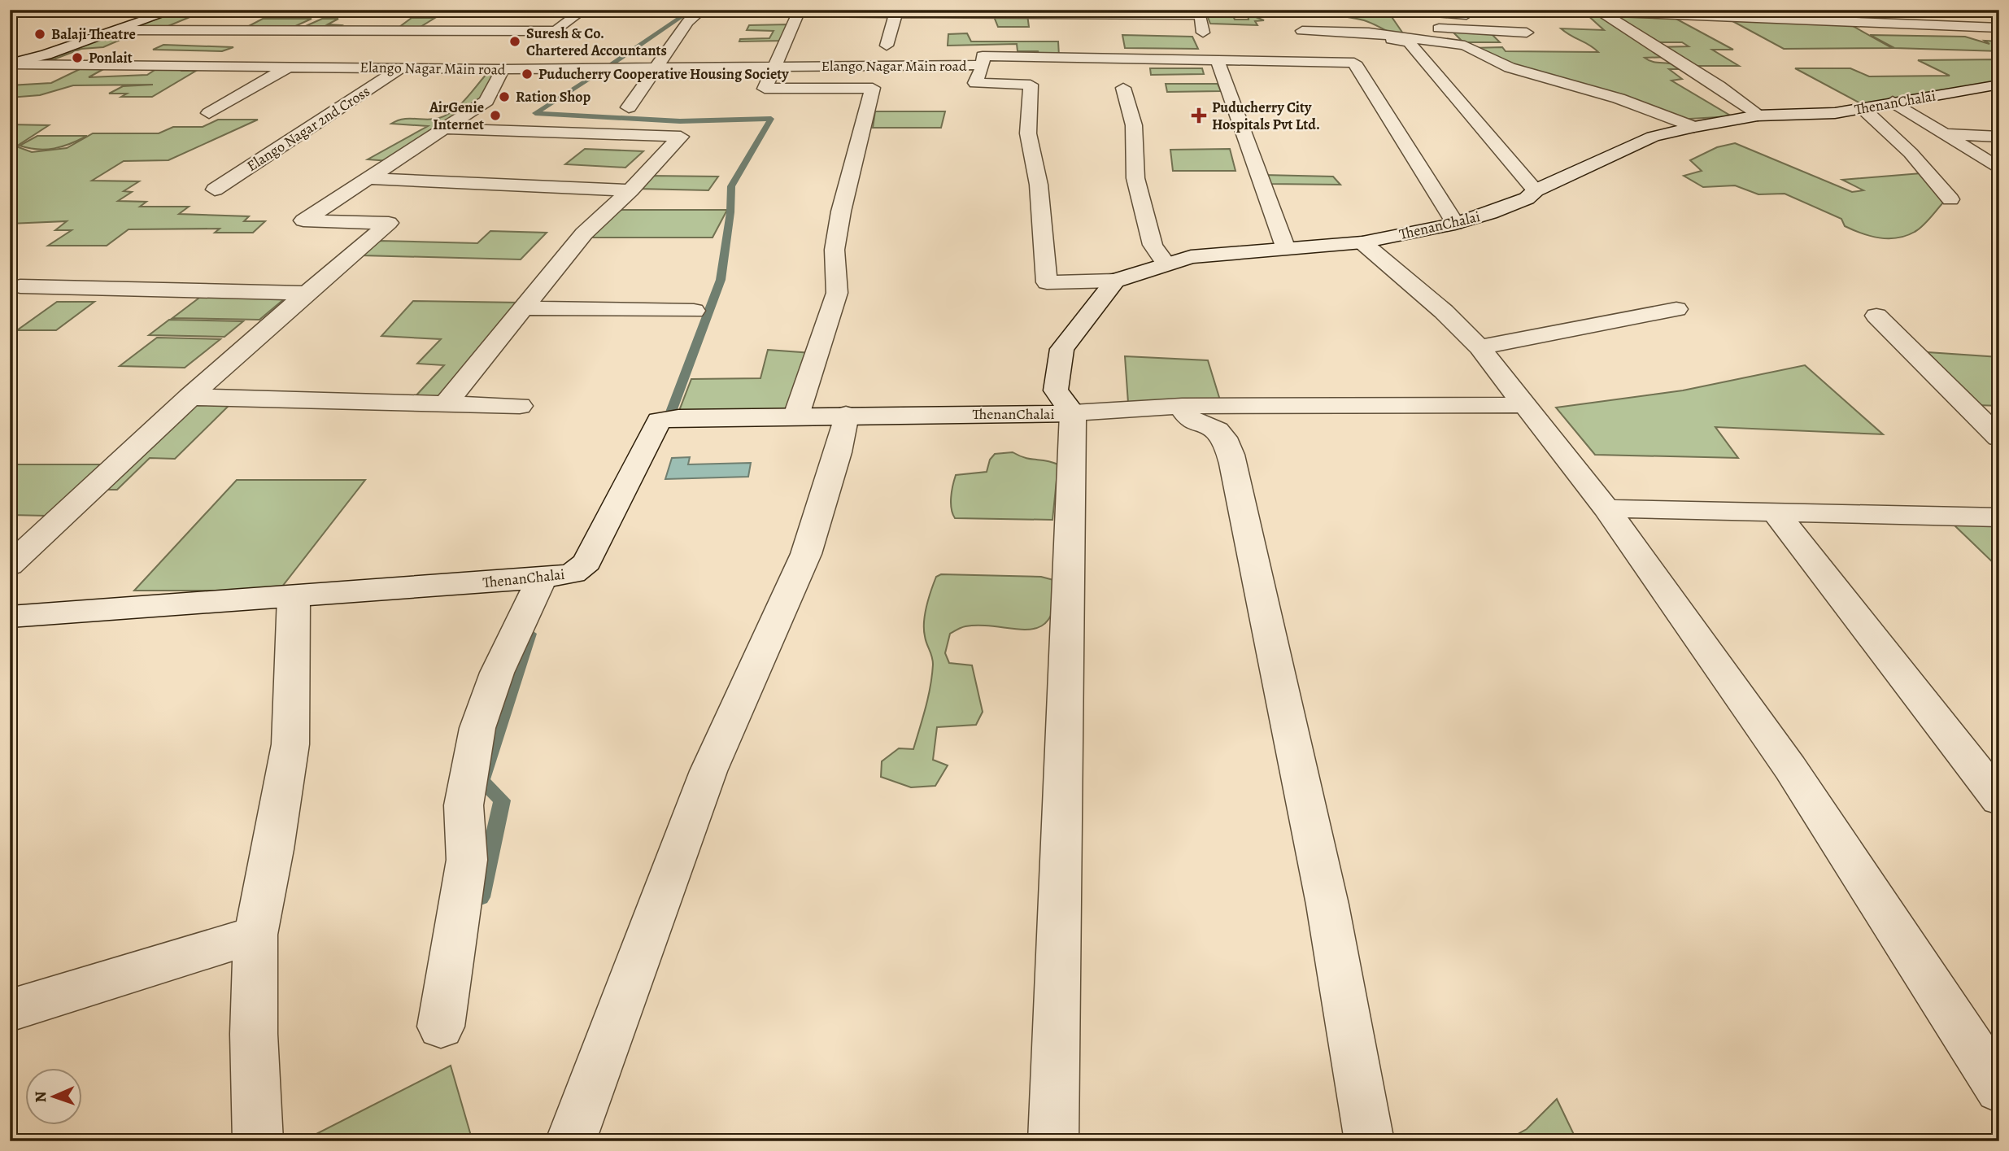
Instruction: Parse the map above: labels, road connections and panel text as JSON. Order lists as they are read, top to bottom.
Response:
{
  "streets": {
    "street": ["Elango Nagar Main road", "ThenanChalai", "Elango Nagar 2nd Cross"]
  },
  "crossings": [
    ["Elango Nagar Main road", "ThenanChalai"],
    ["Elango Nagar Main road", "Elango Nagar 2nd Cross"]
  ],
  "places": {
    "other": [
      "Balaji Theatre",
      "Suresh & Co. Chartered Accountants",
      "Ponlait",
      "Puducherry Cooperative Housing Society",
      "Ration Shop",
      "AirGenie Internet"
    ],
    "health": ["Puducherry City Hospitals Pvt Ltd."]
  },
  "north": "left"
}
